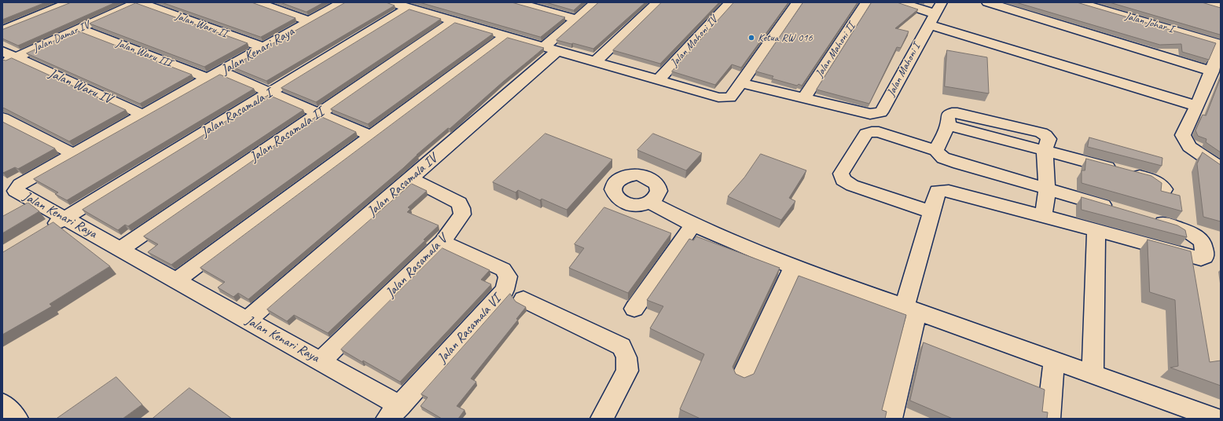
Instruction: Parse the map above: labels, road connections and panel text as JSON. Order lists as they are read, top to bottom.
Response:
{
  "streets": {
    "street": [
      "Jalan Johar I",
      "Jalan Waru II",
      "Jalan Damar IV",
      "Jalan Mahoni IV",
      "Jalan Mahoni II",
      "Jalan Kenari Raya",
      "Jalan Waru III",
      "Jalan Mahoni I",
      "Jalan Waru IV",
      "Jalan Rasamala I",
      "Jalan Rasamala II",
      "Jalan Rasamala IV",
      "Jalan Rasamala V",
      "Jalan Rasamala VI"
    ]
  },
  "crossings": [
    ["Jalan Waru II", "Jalan Damar IV"],
    ["Jalan Waru II", "Jalan Kenari Raya"],
    ["Jalan Damar IV", "Jalan Waru III"],
    ["Jalan Damar IV", "Jalan Waru IV"],
    ["Jalan Mahoni II", "Jalan Mahoni I"],
    ["Jalan Kenari Raya", "Jalan Waru III"],
    ["Jalan Kenari Raya", "Jalan Waru IV"],
    ["Jalan Kenari Raya", "Jalan Rasamala I"],
    ["Jalan Kenari Raya", "Jalan Rasamala II"],
    ["Jalan Kenari Raya", "Jalan Rasamala IV"],
    ["Jalan Kenari Raya", "Jalan Rasamala V"],
    ["Jalan Kenari Raya", "Jalan Rasamala VI"],
    ["Jalan Waru III", "Jalan Rasamala I"],
    ["Jalan Waru III", "Jalan Rasamala II"],
    ["Jalan Rasamala IV", "Jalan Rasamala V"],
    ["Jalan Rasamala V", "Jalan Rasamala VI"]
  ],
  "places": ["Ketua RW 016"]
}
